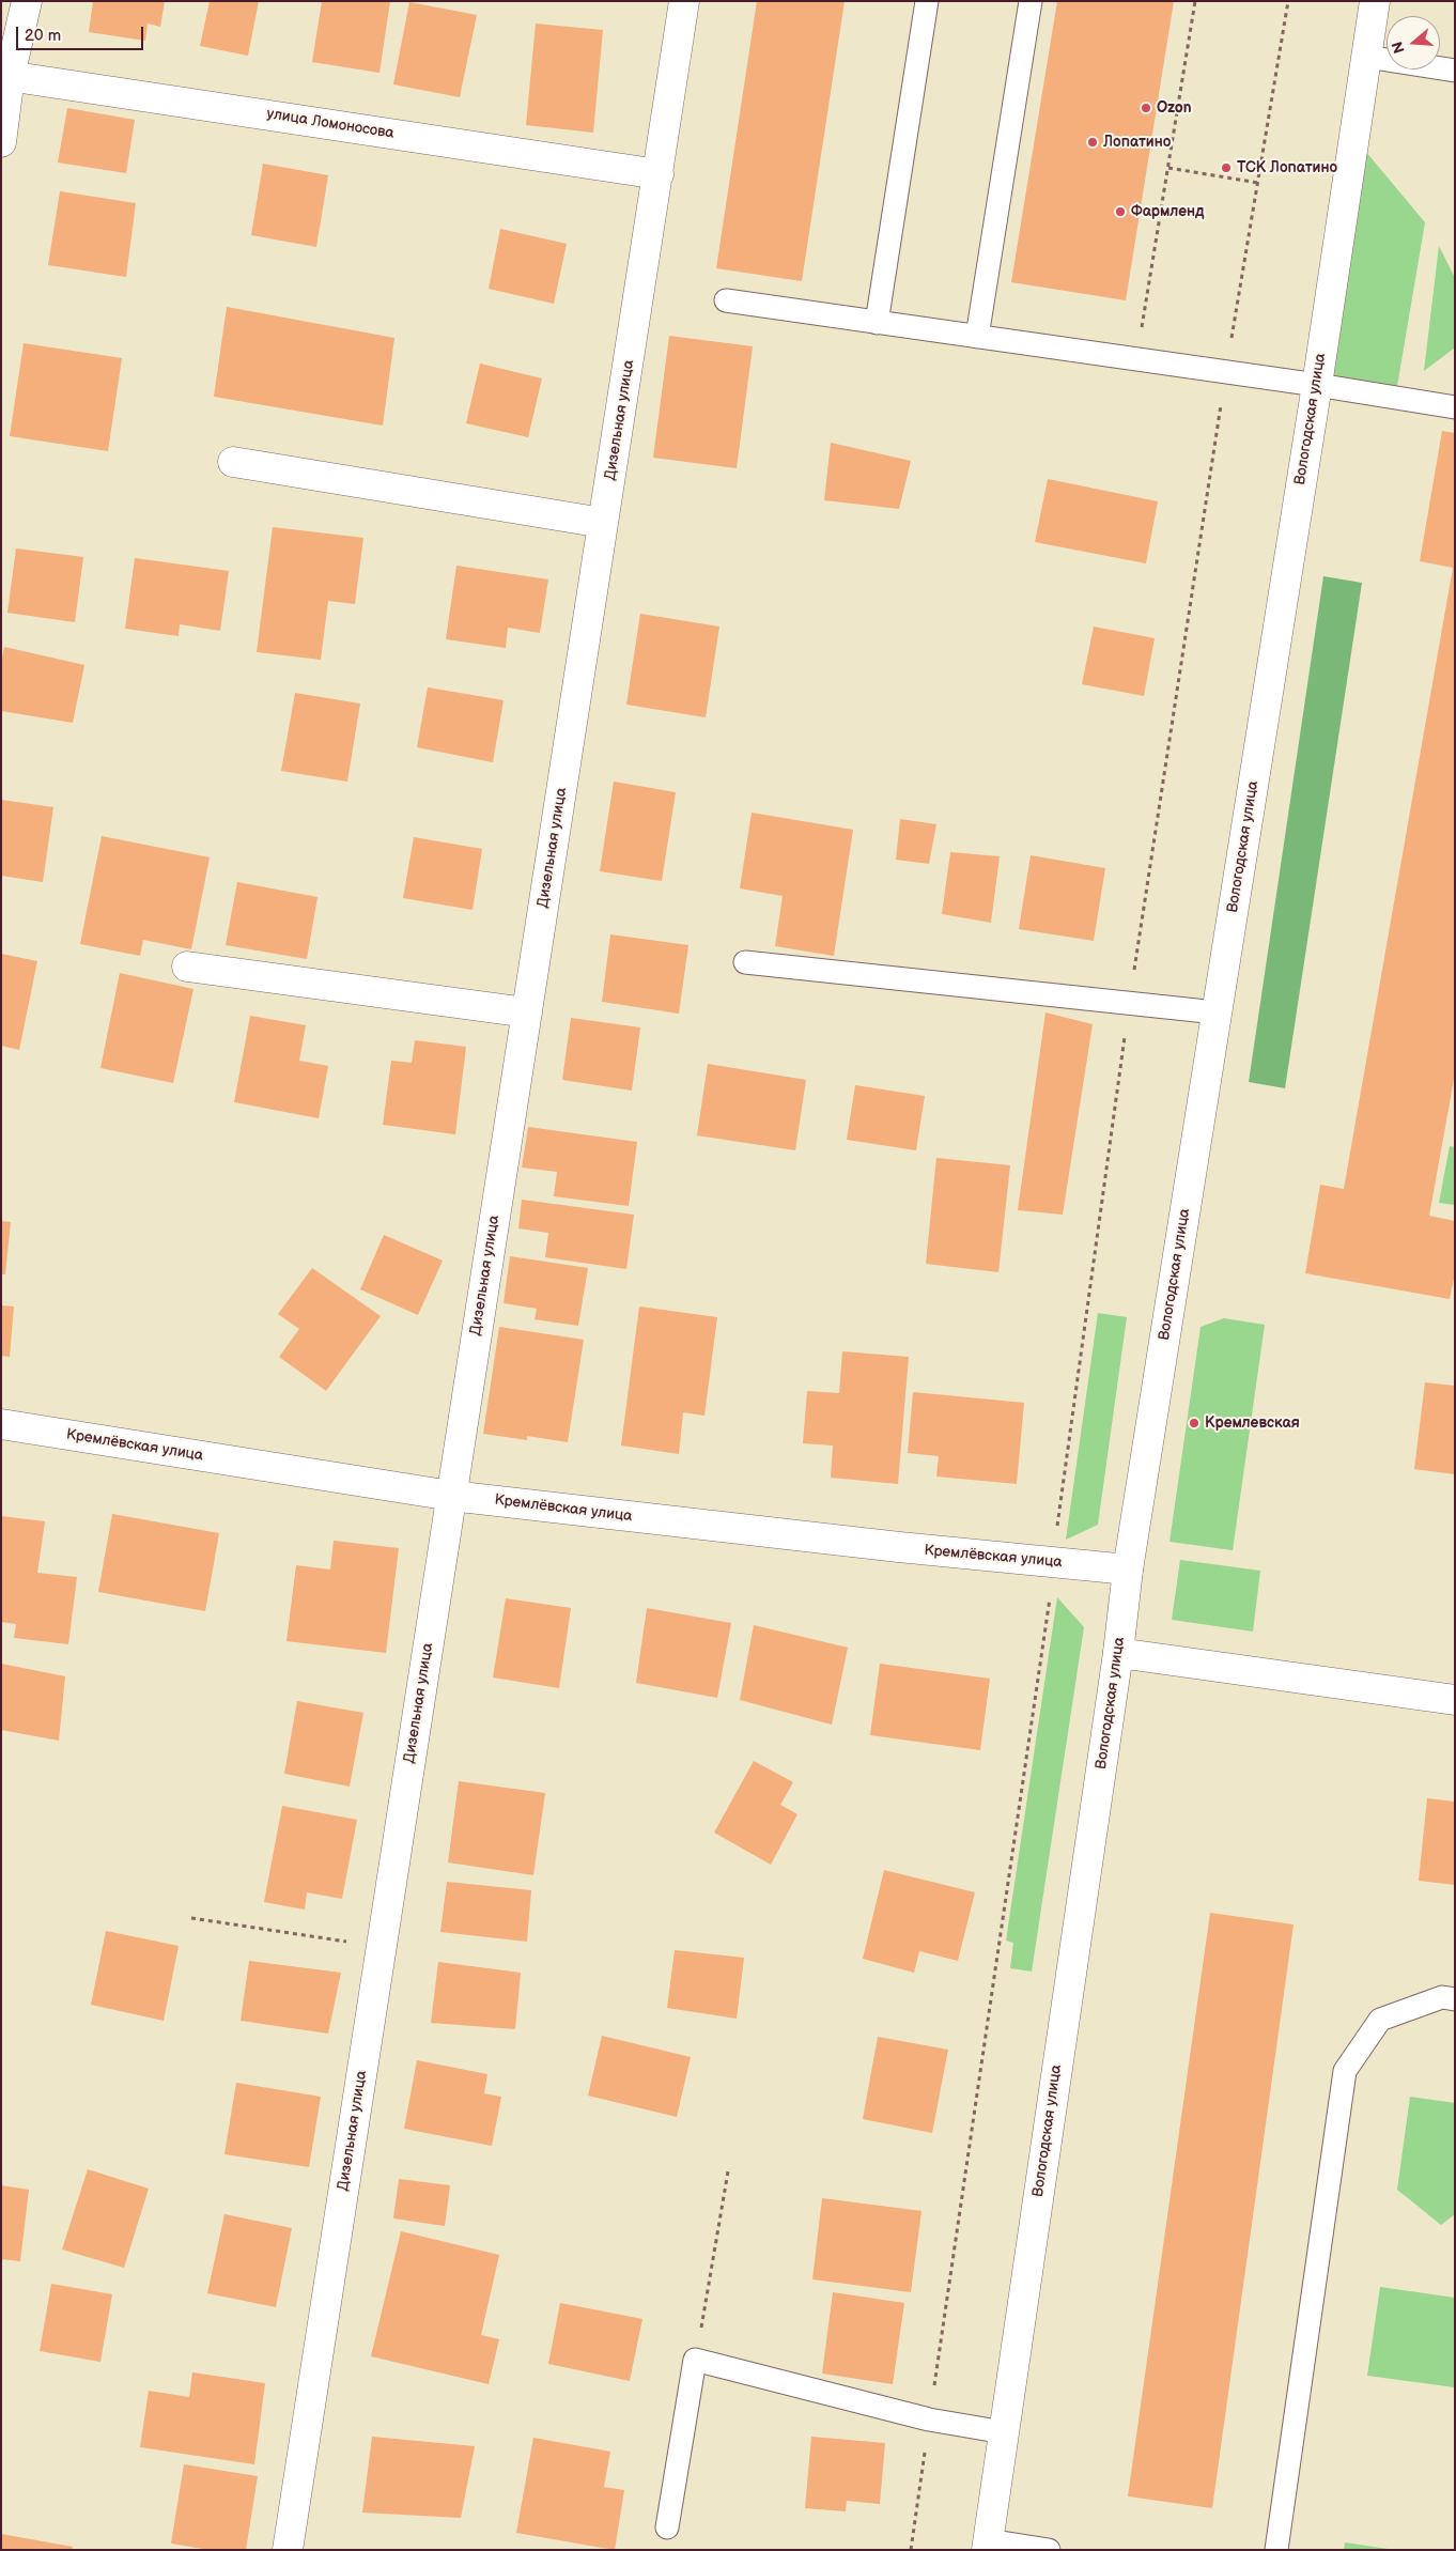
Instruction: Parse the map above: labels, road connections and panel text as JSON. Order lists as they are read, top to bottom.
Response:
{
  "streets": {
    "street": [
      "улица Ломоносова",
      "Вологодская улица",
      "Дизельная улица",
      "Кремлёвская улица"
    ]
  },
  "crossings": [
    ["улица Ломоносова", "Дизельная улица"],
    ["Вологодская улица", "Кремлёвская улица"],
    ["Дизельная улица", "Кремлёвская улица"]
  ],
  "places": [
    "Ozon",
    "Лопатино",
    "ТСК Лопатино",
    "Фармленд",
    "Кремлевская"
  ],
  "scale_bar": "20 m",
  "north": "left"
}
